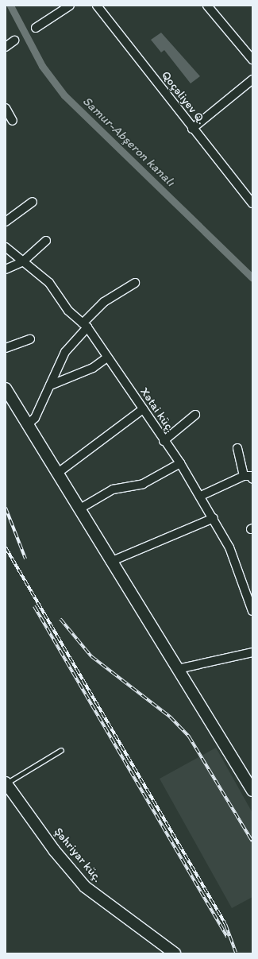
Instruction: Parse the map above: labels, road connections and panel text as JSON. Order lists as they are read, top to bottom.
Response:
{
  "streets": {
    "street": ["Qoçəliyev Q.", "Xətai küç.", "Şəhriyar küç."]
  },
  "water": ["Samur-Abşeron kanalı"]
}
